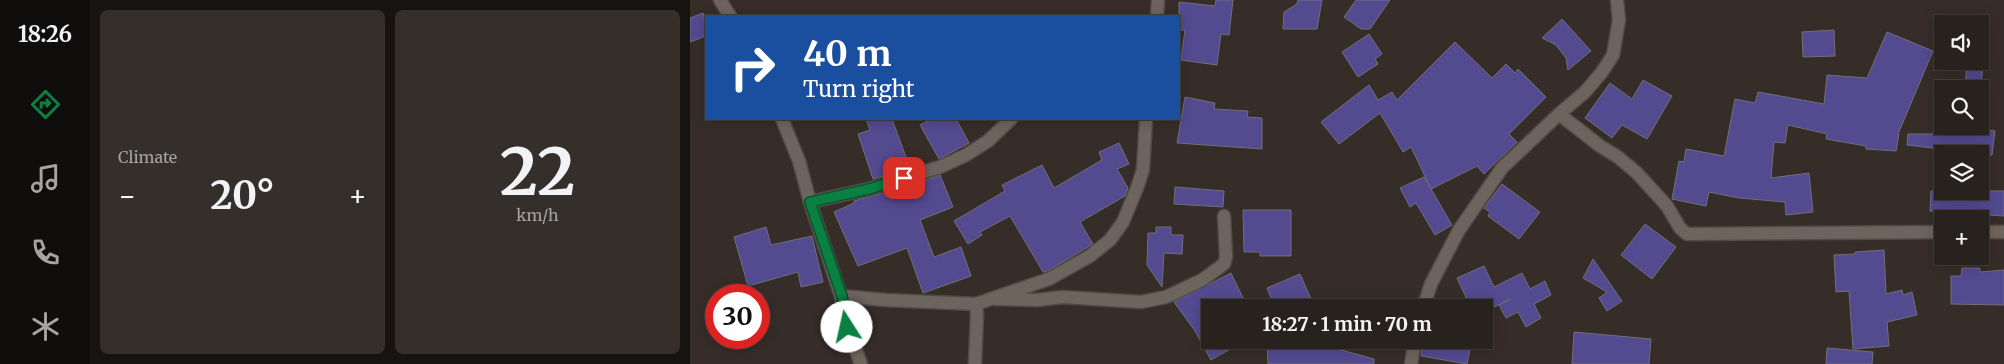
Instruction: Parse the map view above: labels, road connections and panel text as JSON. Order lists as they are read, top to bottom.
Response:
{
  "page": {
    "tabs": "18:26",
    "tile": [
      "Climate",
      ["22", "km/h"]
    ],
    "map_buttons": "+",
    "turn": ["40 m", "Turn right"],
    "heat": ["−", "20°", "+"],
    "limit": "30",
    "trip": "18:27 · 1 min · 70 m"
  }
}
